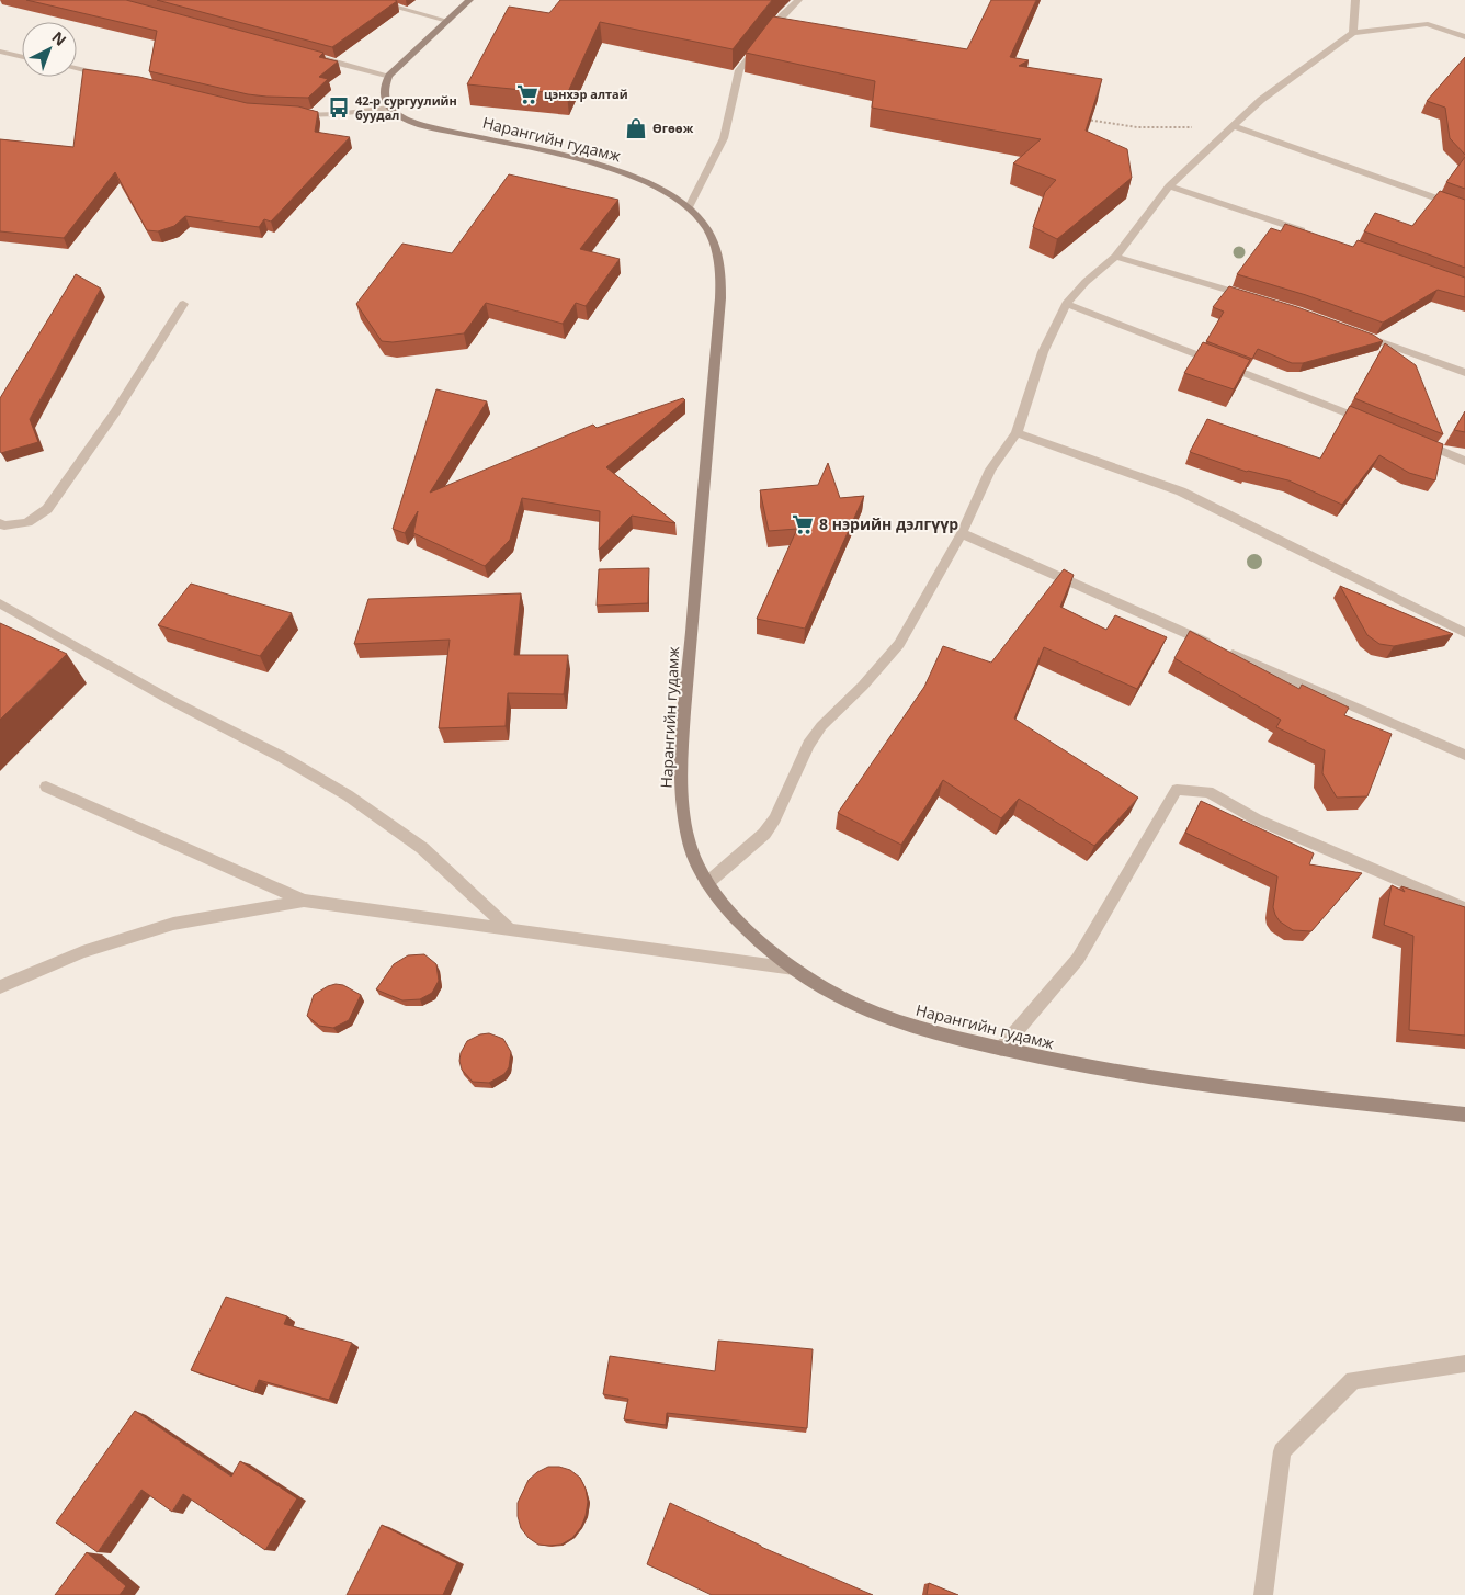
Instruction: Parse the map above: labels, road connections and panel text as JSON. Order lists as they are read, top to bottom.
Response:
{
  "streets": {
    "main road": ["Нарангийн гудамж"]
  },
  "places": {
    "supermarket": ["цэнхэр алтай", "8 нэрийн дэлгүүр"],
    "bus stop": ["42-р сургуулийн буудал"],
    "shop": ["Өгөөж"]
  },
  "north": "top right"
}
